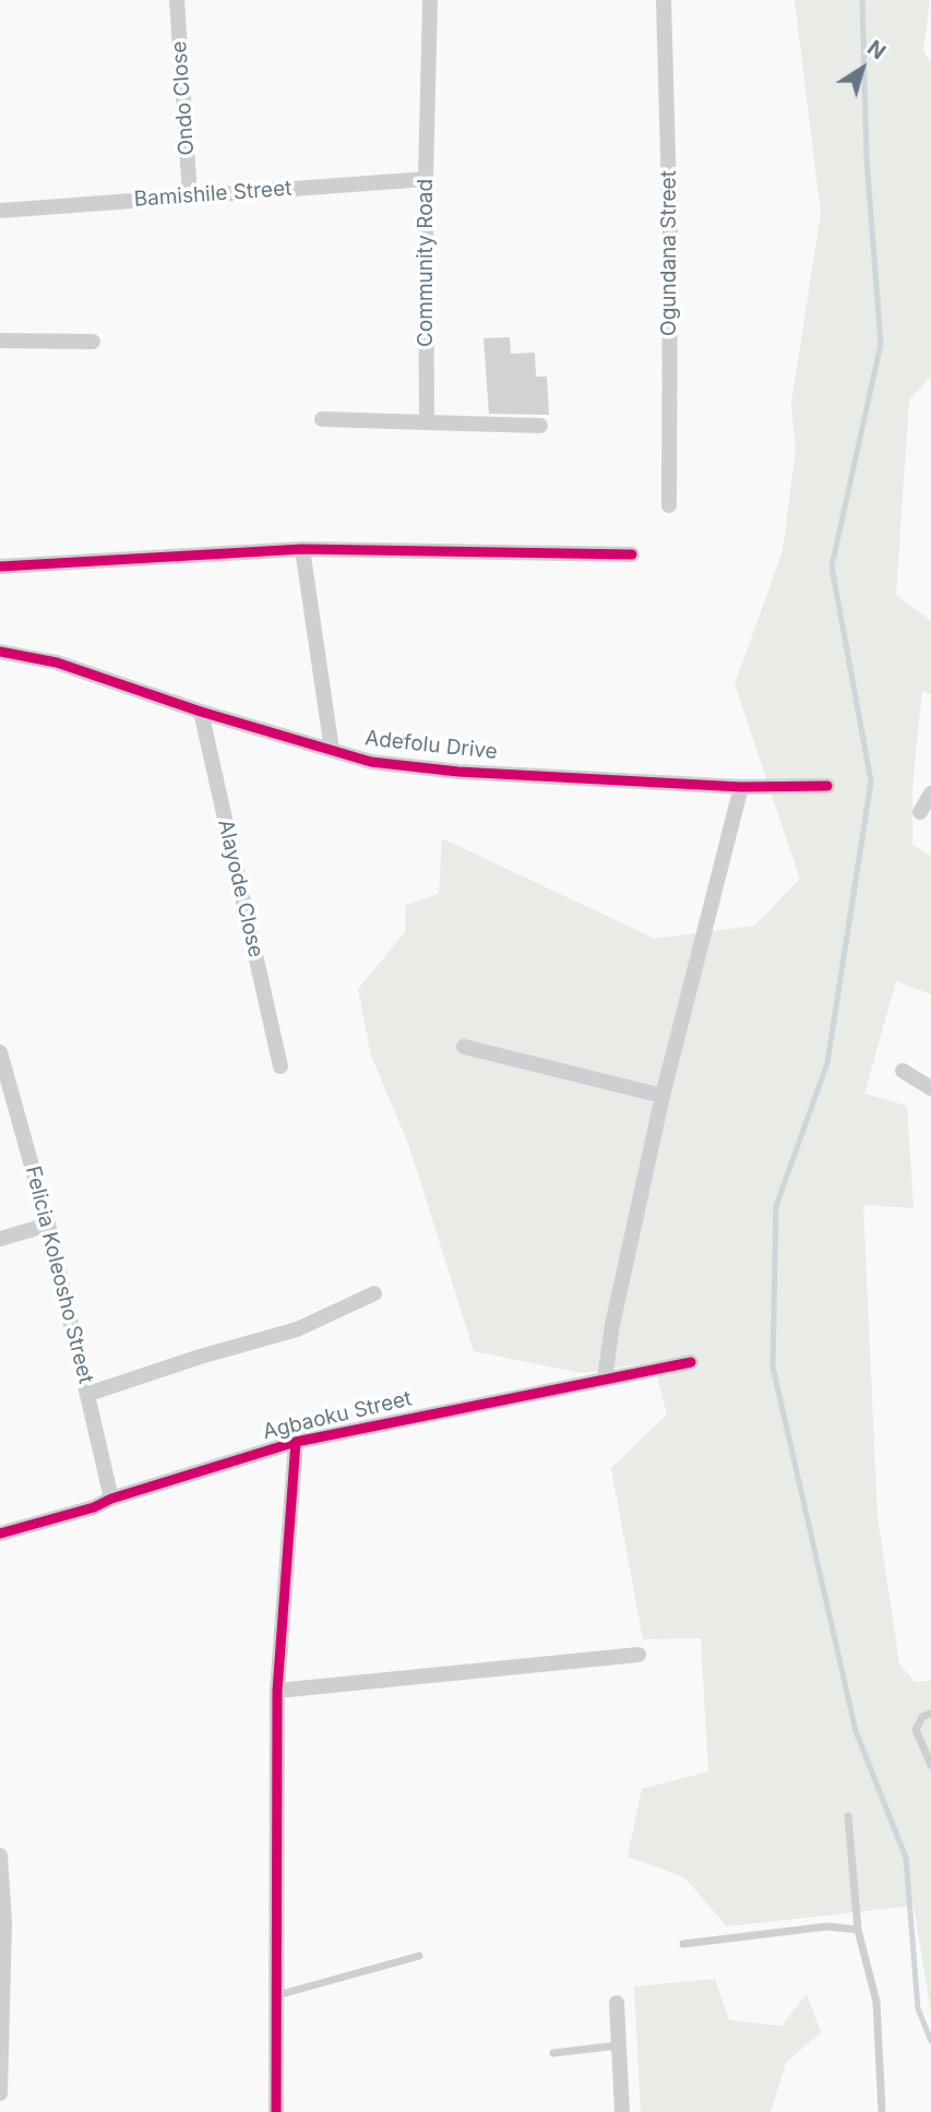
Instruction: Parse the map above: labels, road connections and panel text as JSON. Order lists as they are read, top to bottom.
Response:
{
  "streets": {
    "street": [
      "Ondo Close",
      "Bamishile Street",
      "Ogundana Street",
      "Community Road",
      "Adefolu Drive",
      "Alayode Close",
      "Felicia Koleosho Street",
      "Agbaoku Street"
    ]
  },
  "crossings": [
    ["Ondo Close", "Bamishile Street"],
    ["Bamishile Street", "Community Road"],
    ["Adefolu Drive", "Alayode Close"],
    ["Felicia Koleosho Street", "Agbaoku Street"]
  ],
  "north": "top right"
}
